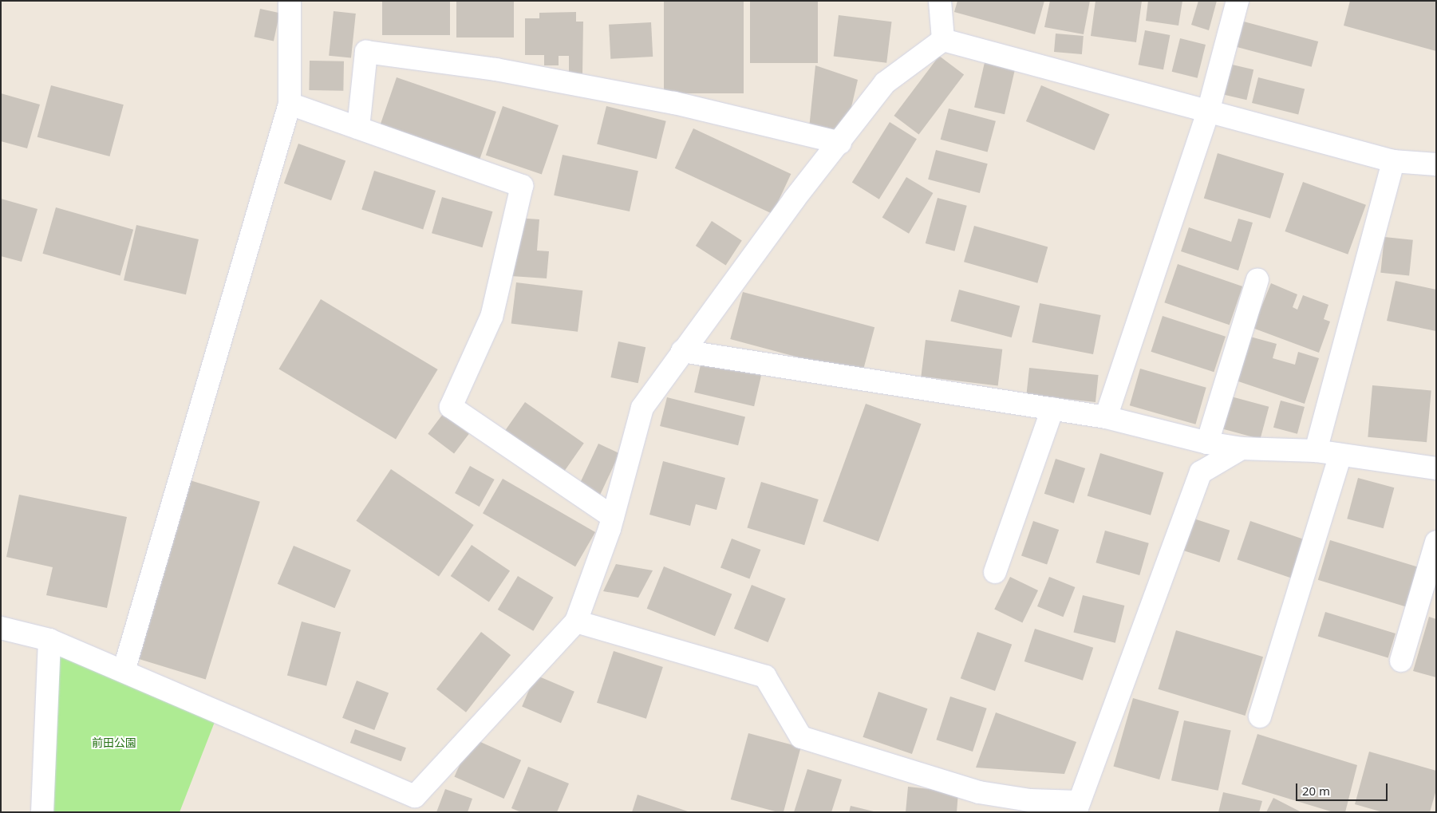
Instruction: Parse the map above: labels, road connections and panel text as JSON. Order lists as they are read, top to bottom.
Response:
{
  "parks": ["前田公園"],
  "scale_bar": "20 m"
}
